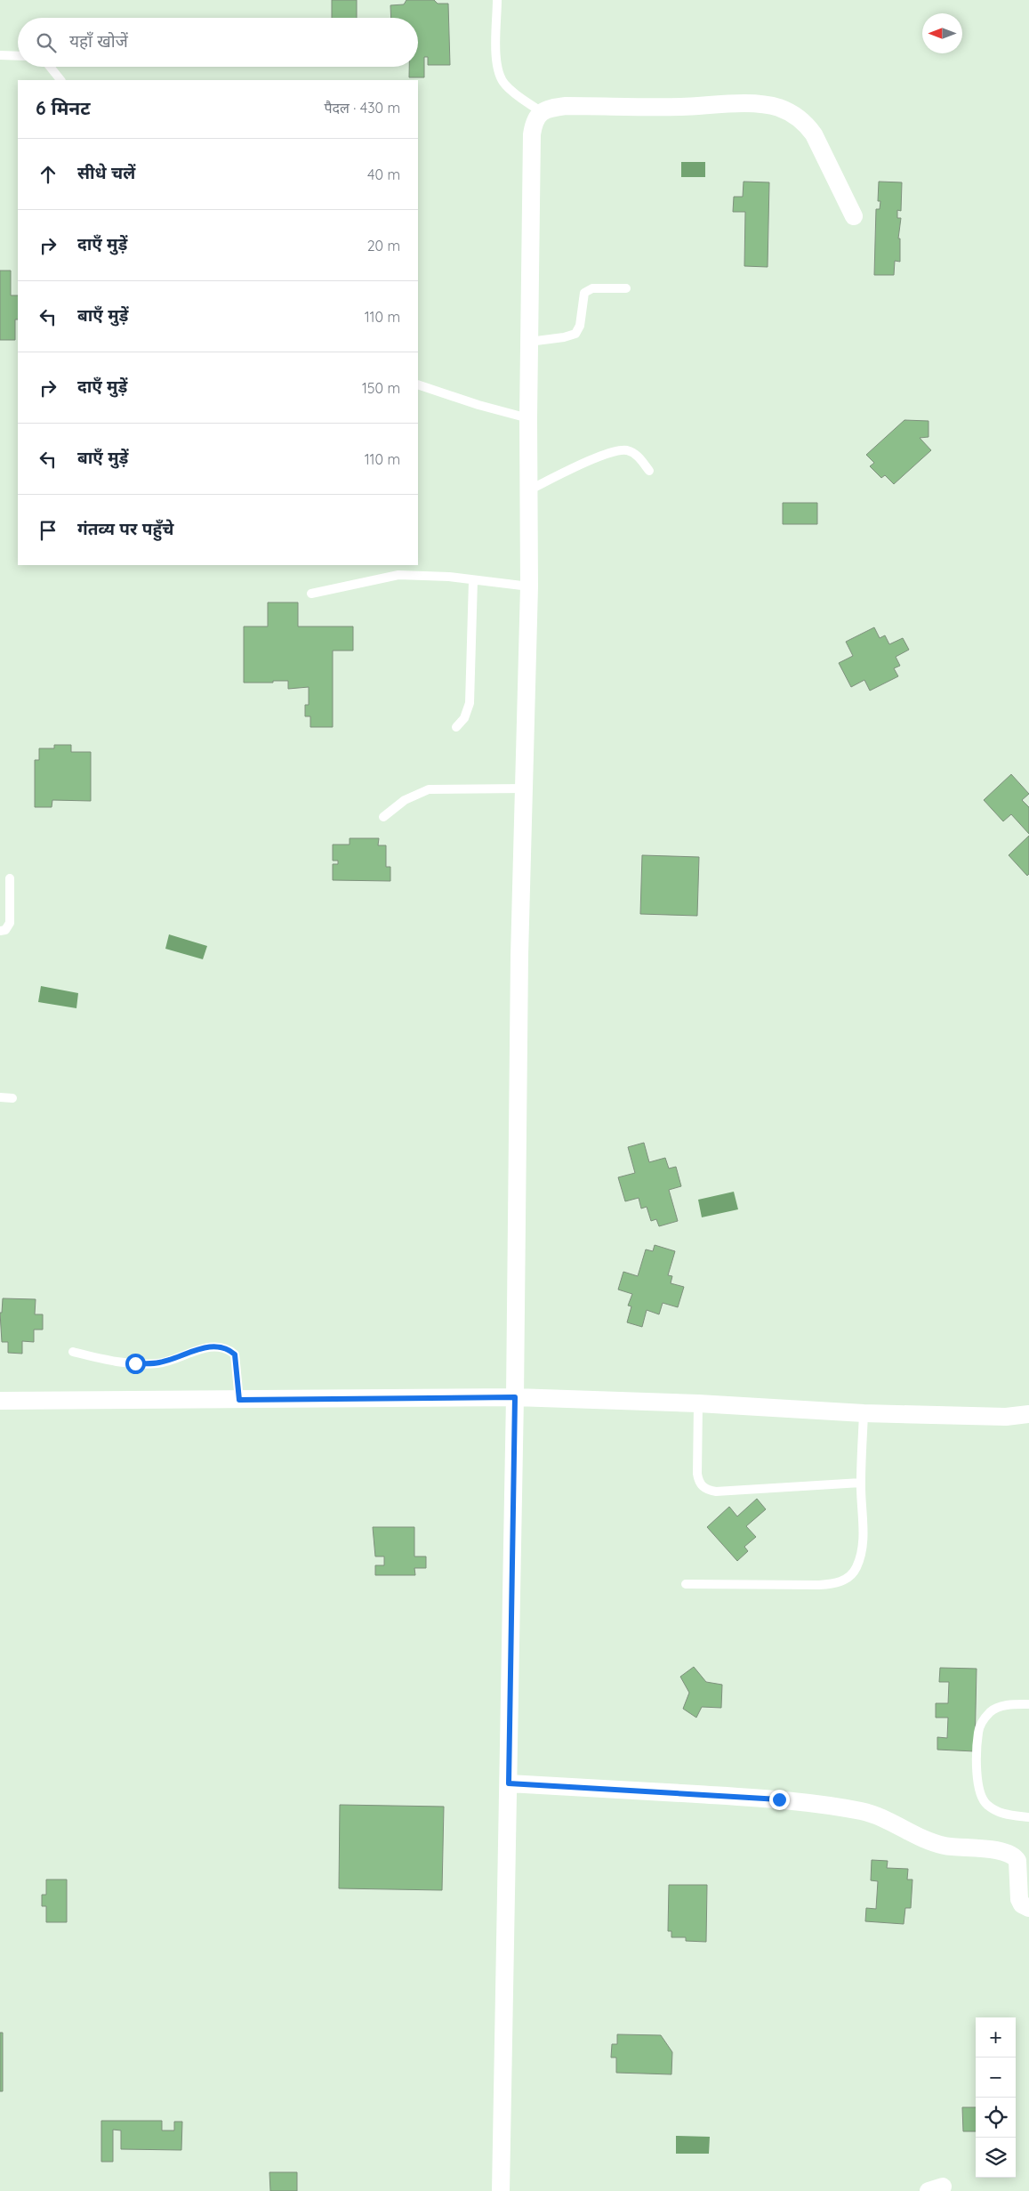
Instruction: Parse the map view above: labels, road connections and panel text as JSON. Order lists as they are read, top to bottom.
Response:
{
  "north": "left",
  "page": {
    "search": "यहाँ खोजें",
    "heading": ["6 मिनट", "पैदल · 430 m"],
    "list": [
      ["सीधे चलें", "40 m"],
      ["दाएँ मुड़ें", "20 m"],
      ["बाएँ मुड़ें", "110 m"],
      ["दाएँ मुड़ें", "150 m"],
      ["बाएँ मुड़ें", "110 m"],
      "गंतव्य पर पहुँचे"
    ],
    "map_buttons": ["+", "−"]
  }
}
